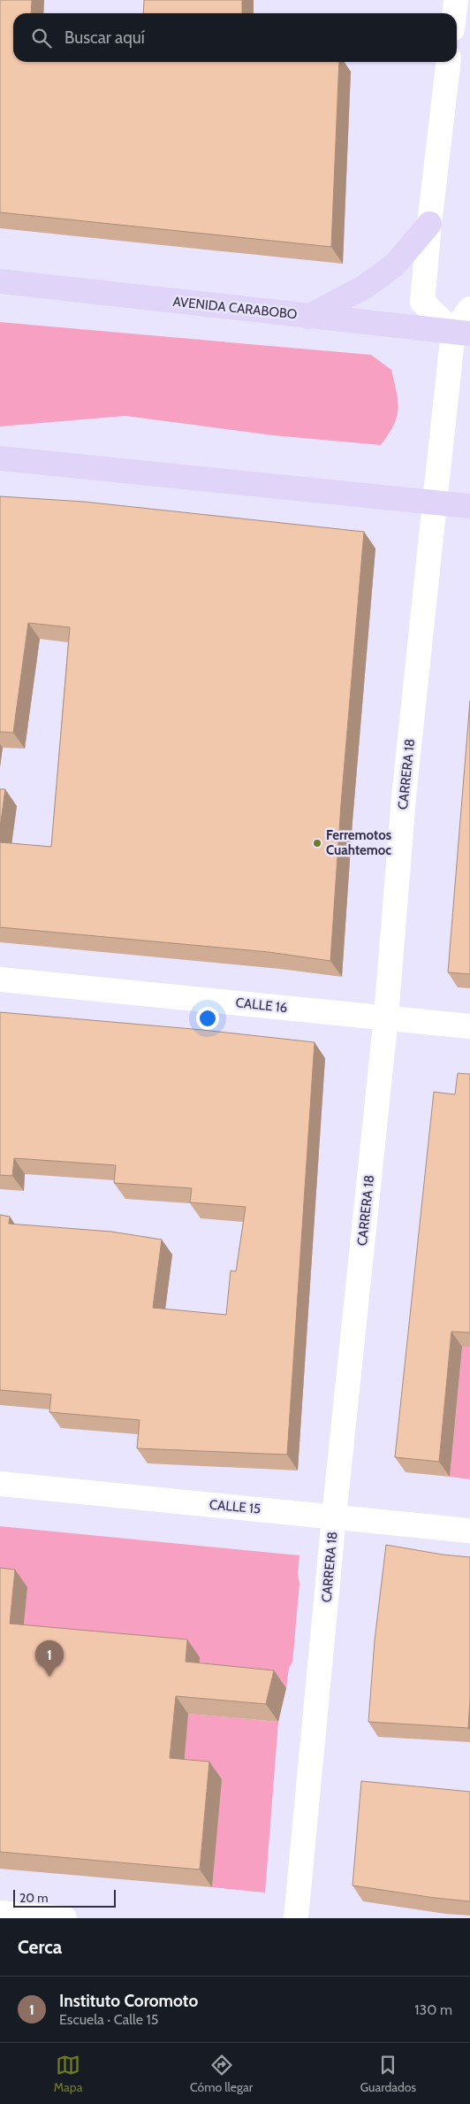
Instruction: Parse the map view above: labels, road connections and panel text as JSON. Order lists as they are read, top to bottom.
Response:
{
  "streets": {
    "main road": ["AVENIDA CARABOBO"],
    "street": ["CARRERA 18", "CALLE 16", "CALLE 15"]
  },
  "crossings": [
    ["AVENIDA CARABOBO", "CARRERA 18"],
    ["CARRERA 18", "CALLE 16"],
    ["CARRERA 18", "CALLE 15"]
  ],
  "places": ["Ferremotos Cuahtemoc"],
  "scale_bar": "20 m",
  "page": {
    "search": "Buscar aquí",
    "pins": "1",
    "scale": "20 m",
    "heading": "Cerca",
    "list": [
      {
        "mark": "1",
        "name": "Instituto Coromoto",
        "note": "Escuela · Calle 15",
        "value": "130 m"
      }
    ],
    "nav": ["Mapa", "Cómo llegar", "Guardados"]
  }
}
